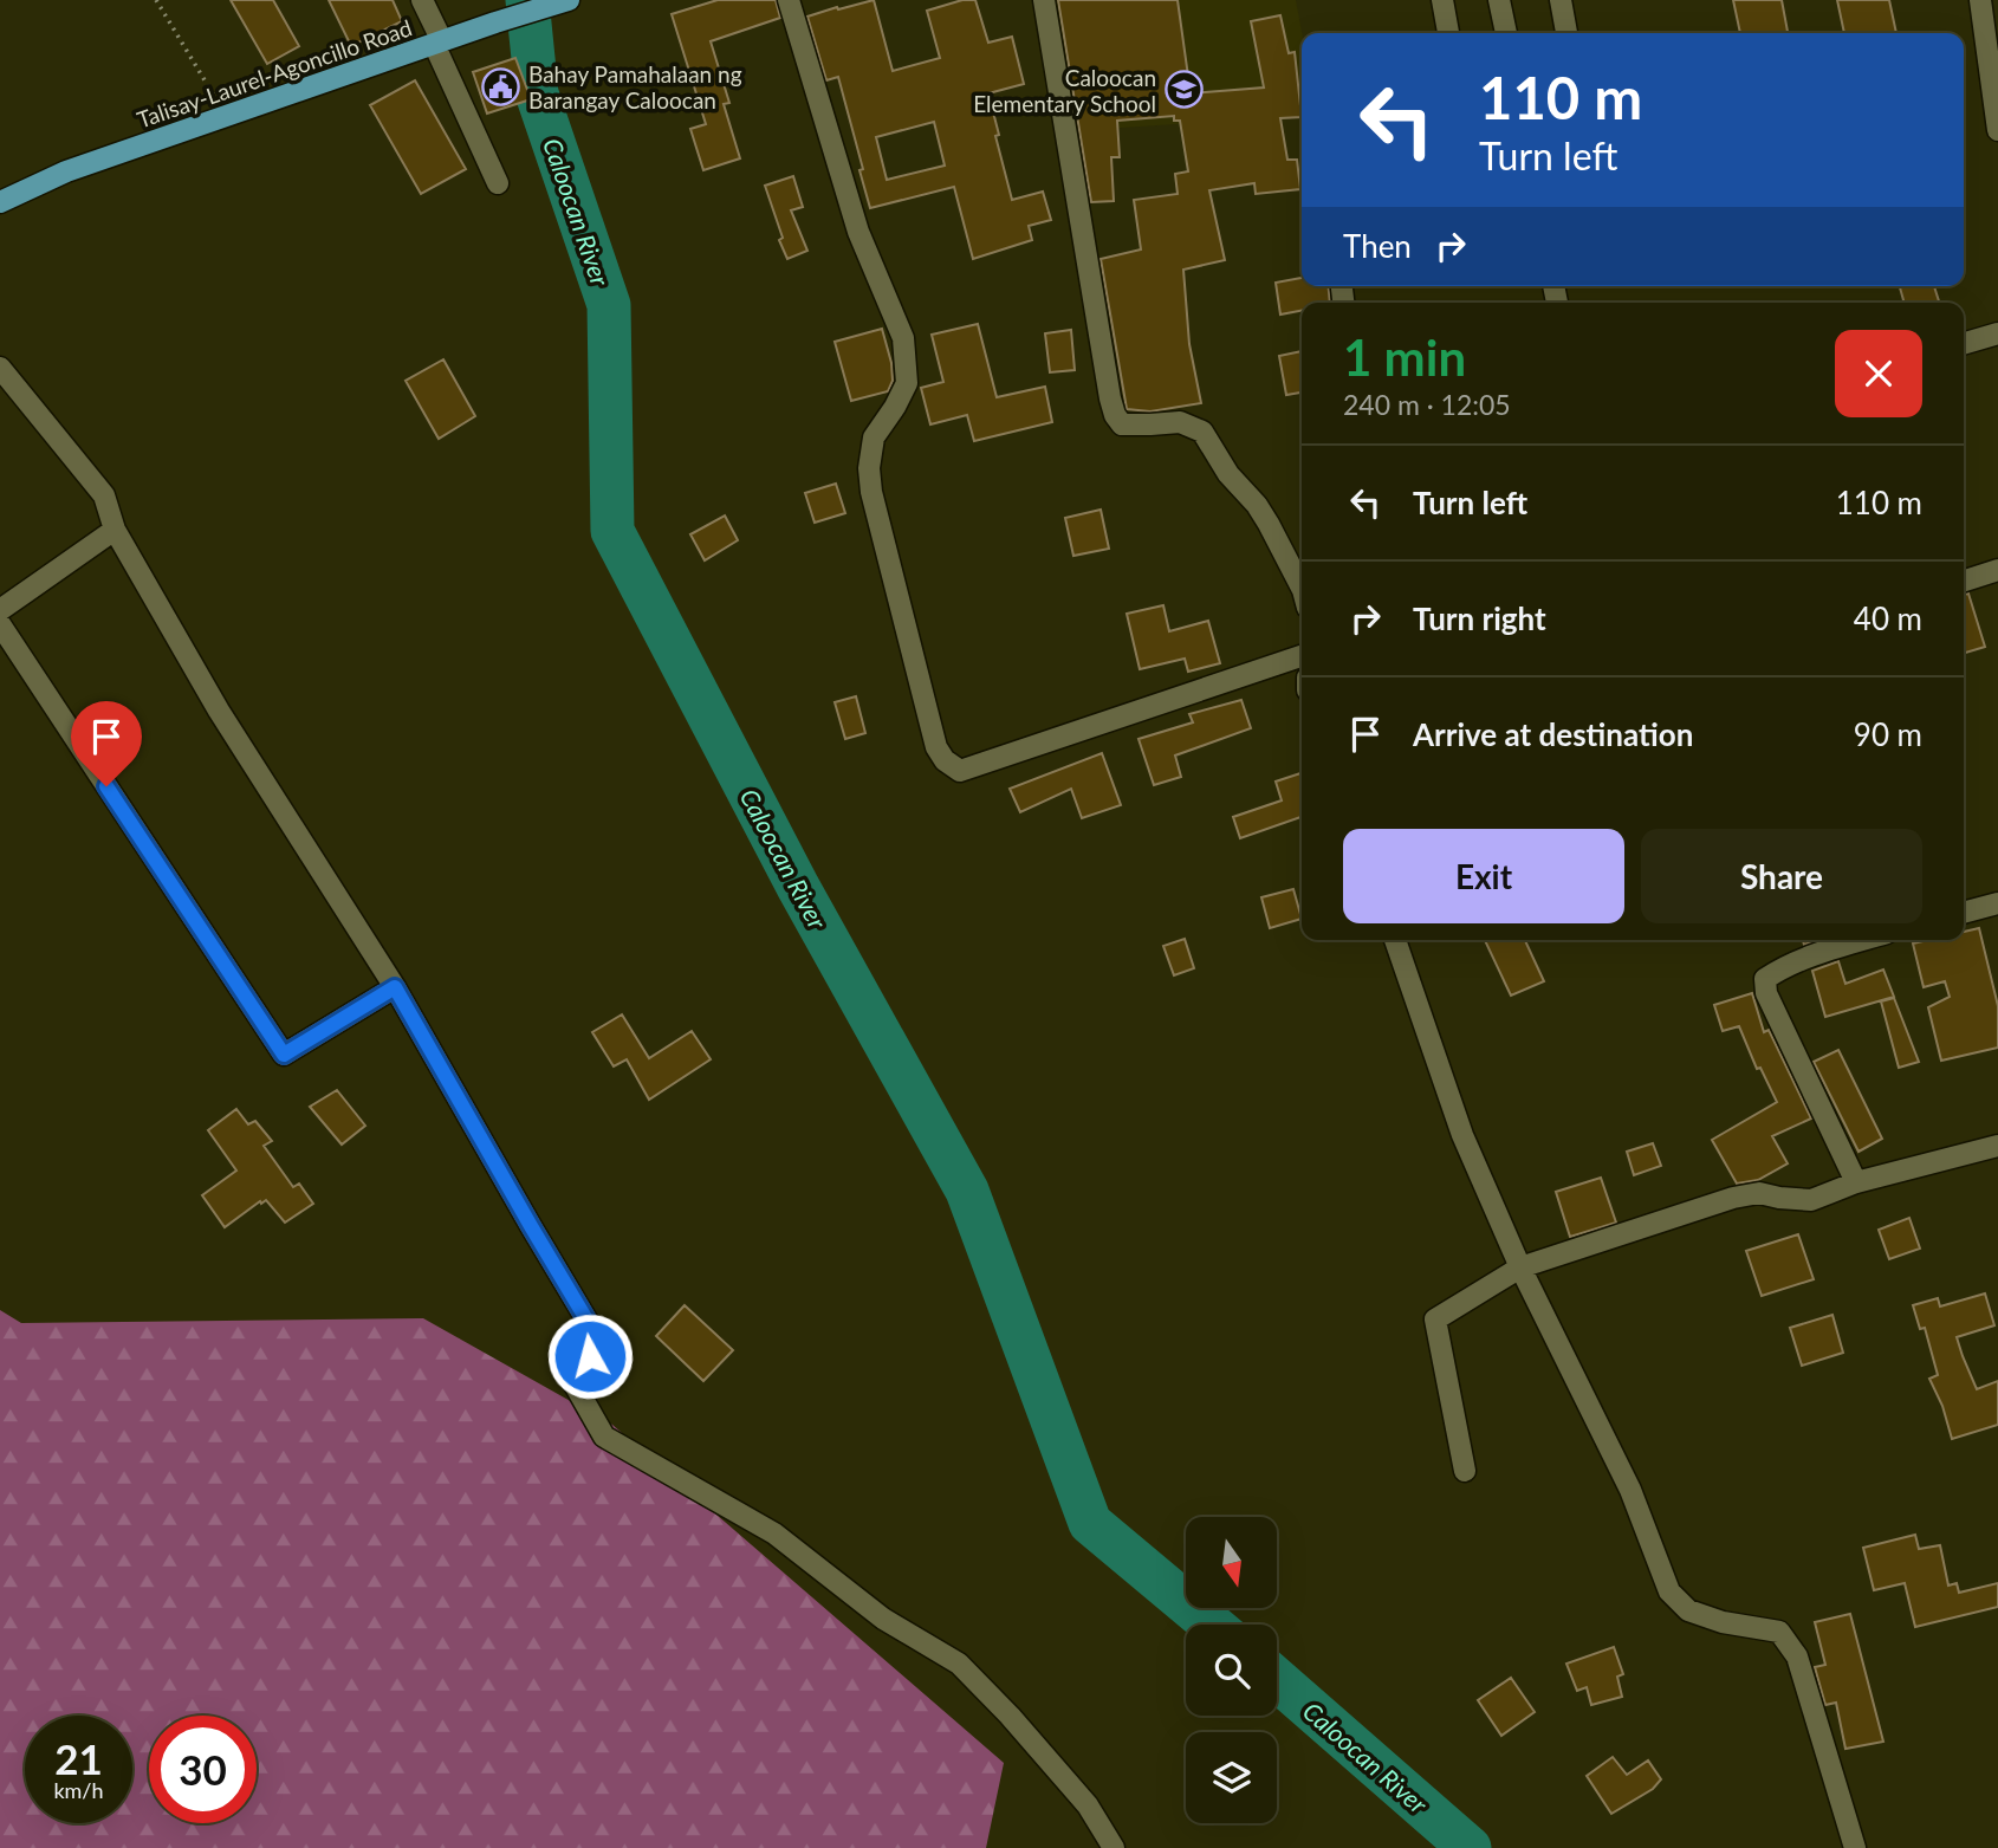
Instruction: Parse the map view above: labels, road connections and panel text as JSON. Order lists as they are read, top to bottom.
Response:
{
  "streets": {
    "main road": ["Talisay-Laurel-Agoncillo Road"]
  },
  "water": ["Caloocan River"],
  "places": {
    "public building": ["Bahay Pamahalaan ng Barangay Caloocan"],
    "school or university": ["Caloocan Elementary School"]
  },
  "north": "bottom",
  "page": {
    "turn": ["110 m", "Turn left"],
    "then": "Then",
    "heading": ["1 min", "240 m · 12:05"],
    "list": [
      {
        "name": "Turn left",
        "value": "110 m"
      },
      {
        "name": "Turn right",
        "value": "40 m"
      },
      {
        "name": "Arrive at destination",
        "value": "90 m"
      }
    ],
    "buttons": ["Exit", "Share"],
    "speed": "21 km/h",
    "limit": "30"
  }
}
